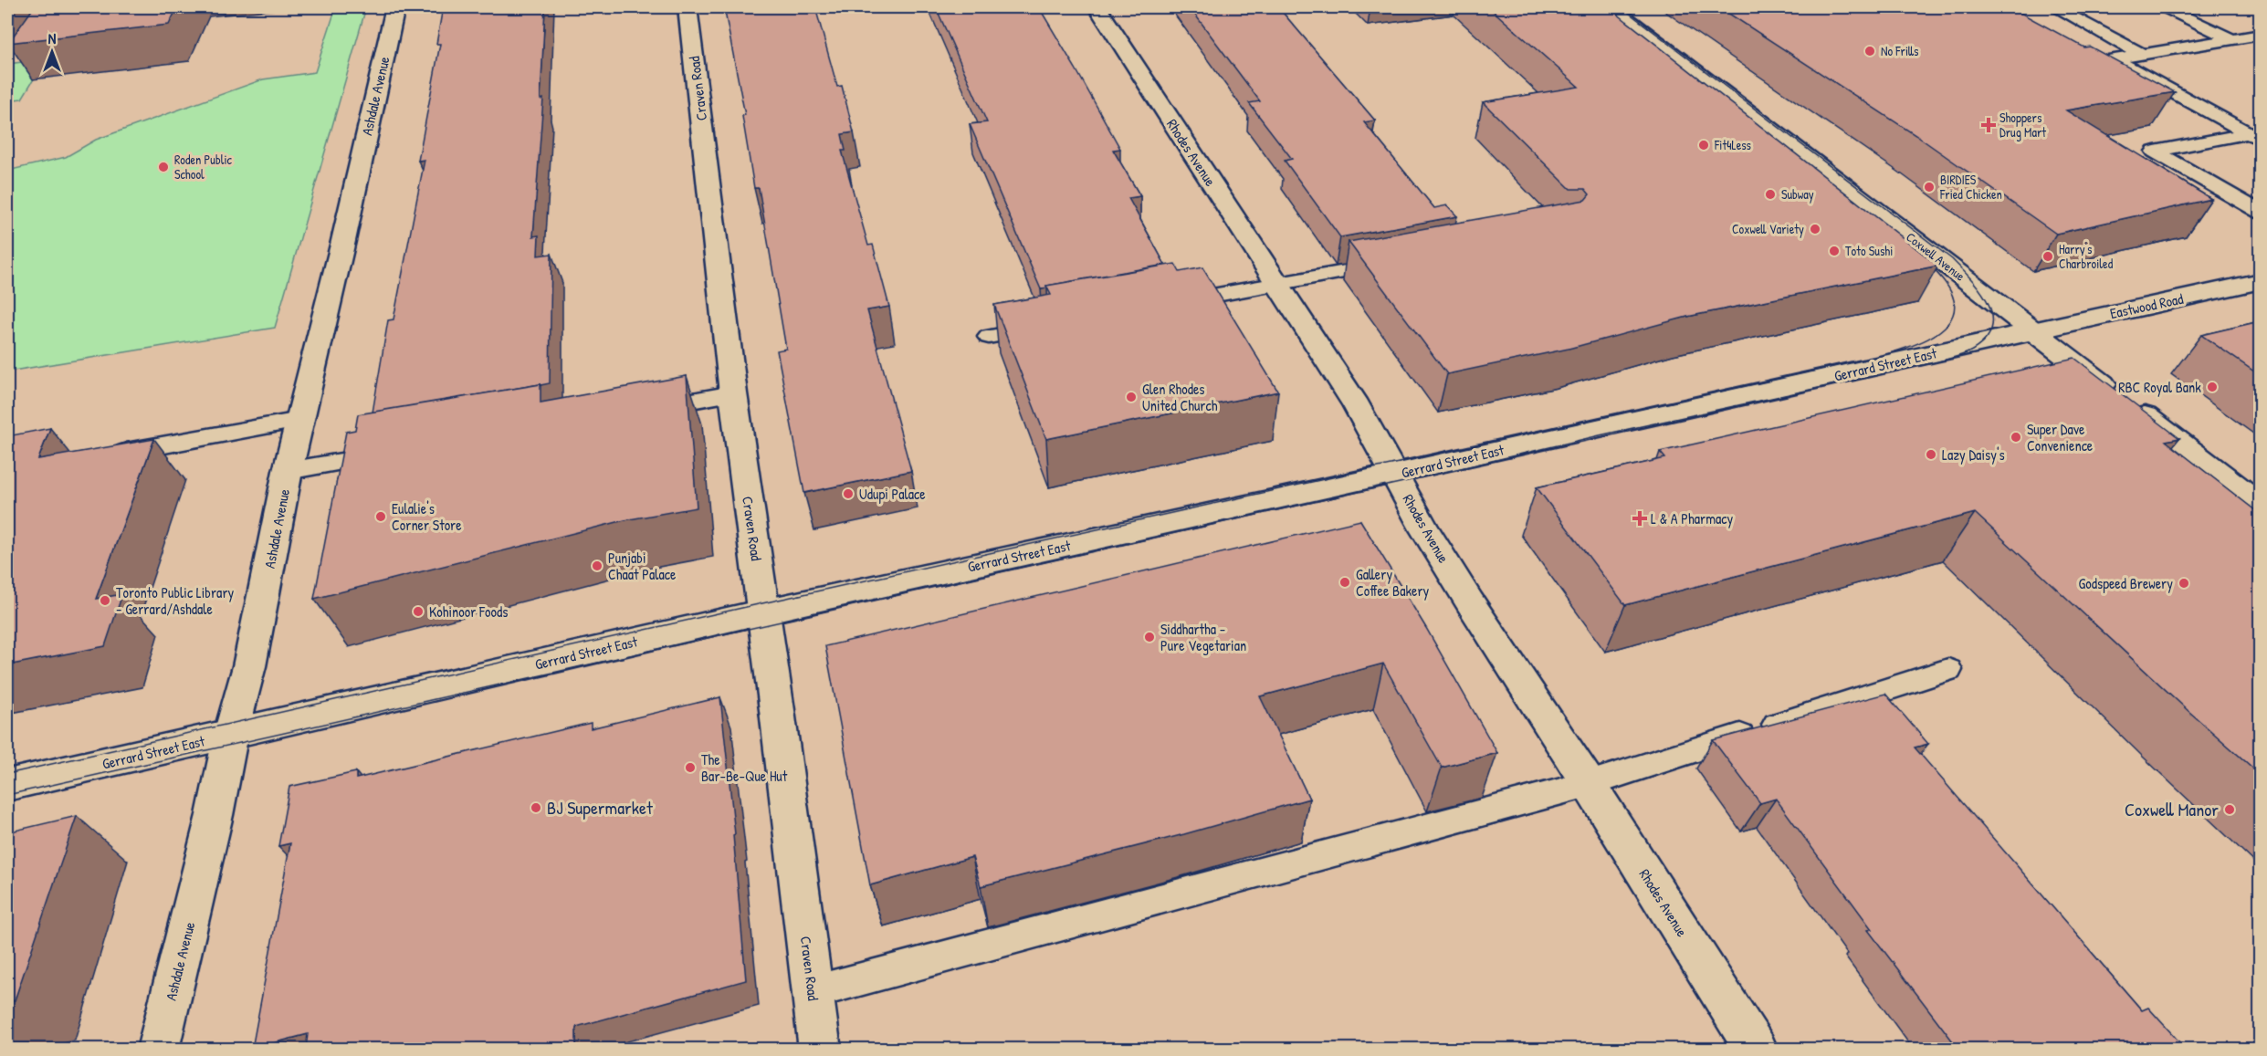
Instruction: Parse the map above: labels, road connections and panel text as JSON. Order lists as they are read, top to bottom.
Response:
{
  "streets": {
    "street": [
      "Craven Road",
      "Ashdale Avenue",
      "Rhodes Avenue",
      "Coxwell Avenue",
      "Eastwood Road",
      "Gerrard Street East"
    ]
  },
  "crossings": [
    ["Craven Road", "Gerrard Street East"],
    ["Ashdale Avenue", "Gerrard Street East"],
    ["Rhodes Avenue", "Gerrard Street East"],
    ["Coxwell Avenue", "Eastwood Road"],
    ["Coxwell Avenue", "Gerrard Street East"],
    ["Eastwood Road", "Gerrard Street East"]
  ],
  "places": {
    "other": [
      "No Frills",
      "Fit4Less",
      "Roden Public School",
      "BIRDIES Fried Chicken",
      "Subway",
      "Coxwell Variety",
      "Toto Sushi",
      "Harry's Charbroiled",
      "RBC Royal Bank",
      "Glen Rhodes United Church",
      "Super Dave Convenience",
      "Lazy Daisy's",
      "Udupi Palace",
      "Eulalie's Corner Store",
      "Punjabi Chaat Palace",
      "Gallery Coffee Bakery",
      "Godspeed Brewery",
      "Toronto Public Library - Gerrard/Ashdale",
      "Kohinoor Foods",
      "Siddhartha - Pure Vegetarian",
      "The Bar-Be-Que Hut",
      "BJ Supermarket",
      "Coxwell Manor"
    ],
    "health": ["Shoppers Drug Mart", "L & A Pharmacy"]
  },
  "north": "top"
}
